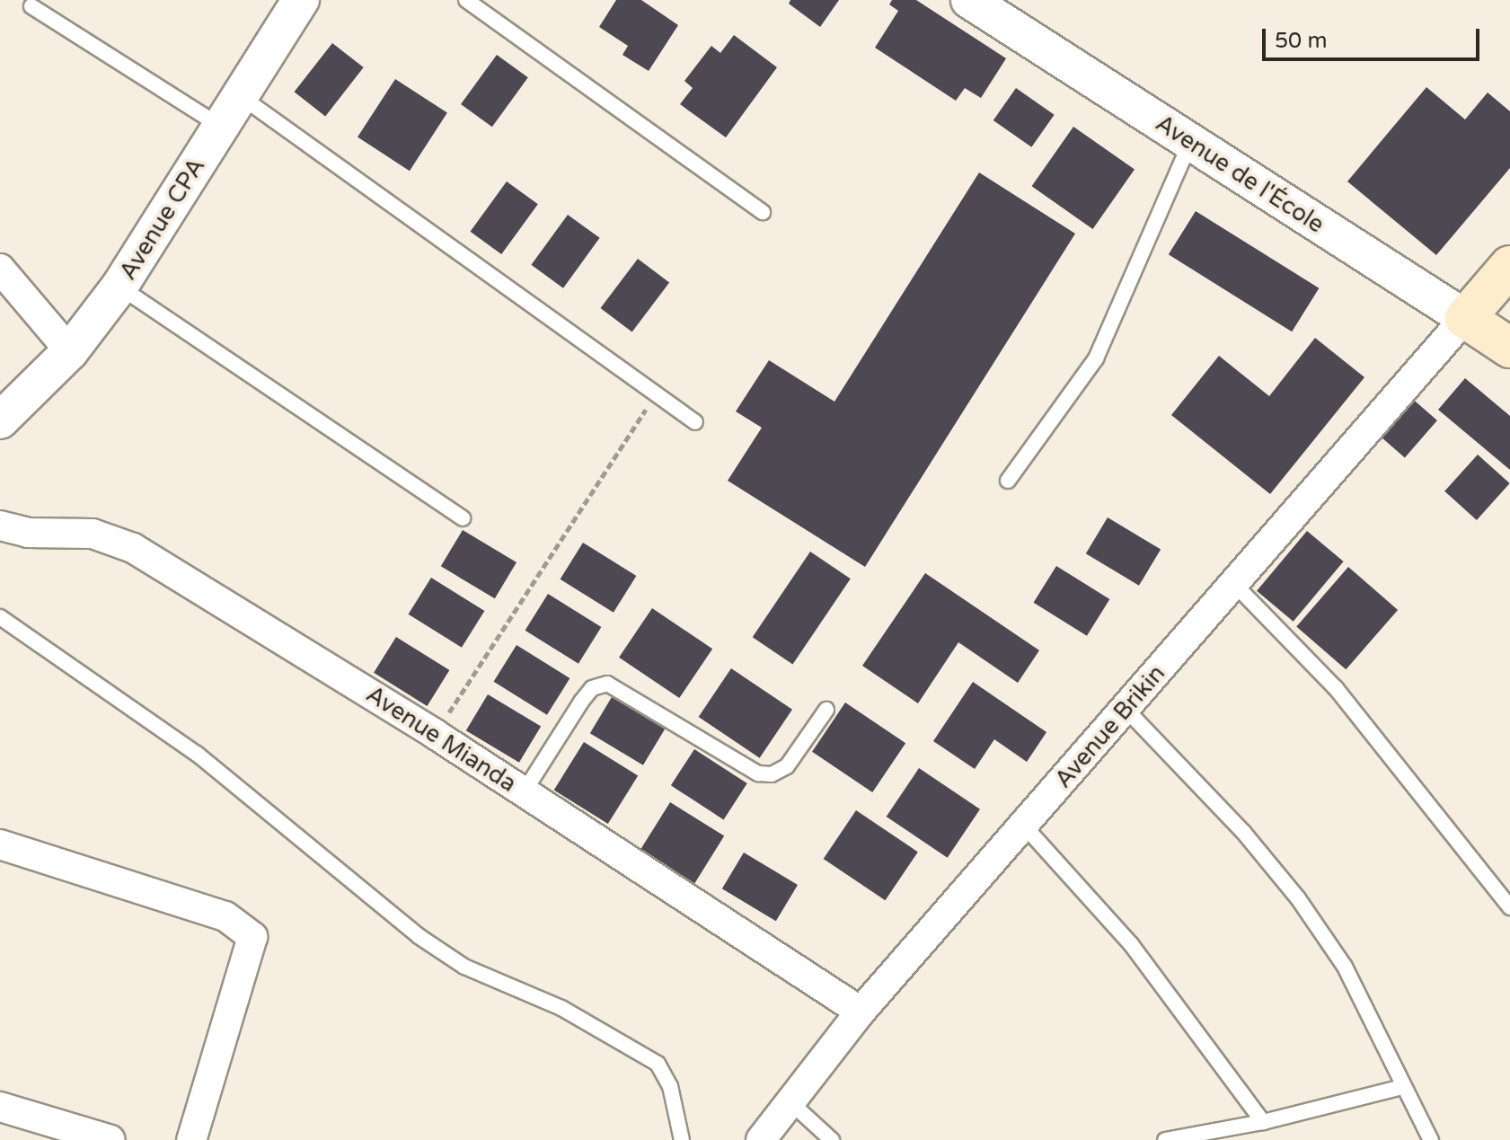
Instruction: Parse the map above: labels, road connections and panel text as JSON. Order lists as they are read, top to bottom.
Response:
{
  "streets": {
    "main road": ["Avenue de l'École"],
    "street": ["Avenue CPA", "Avenue Brikin", "Avenue Mianda"]
  },
  "crossings": [
    ["Avenue de l'École", "Avenue Brikin"],
    ["Avenue Brikin", "Avenue Mianda"]
  ],
  "scale_bar": "50 m"
}
